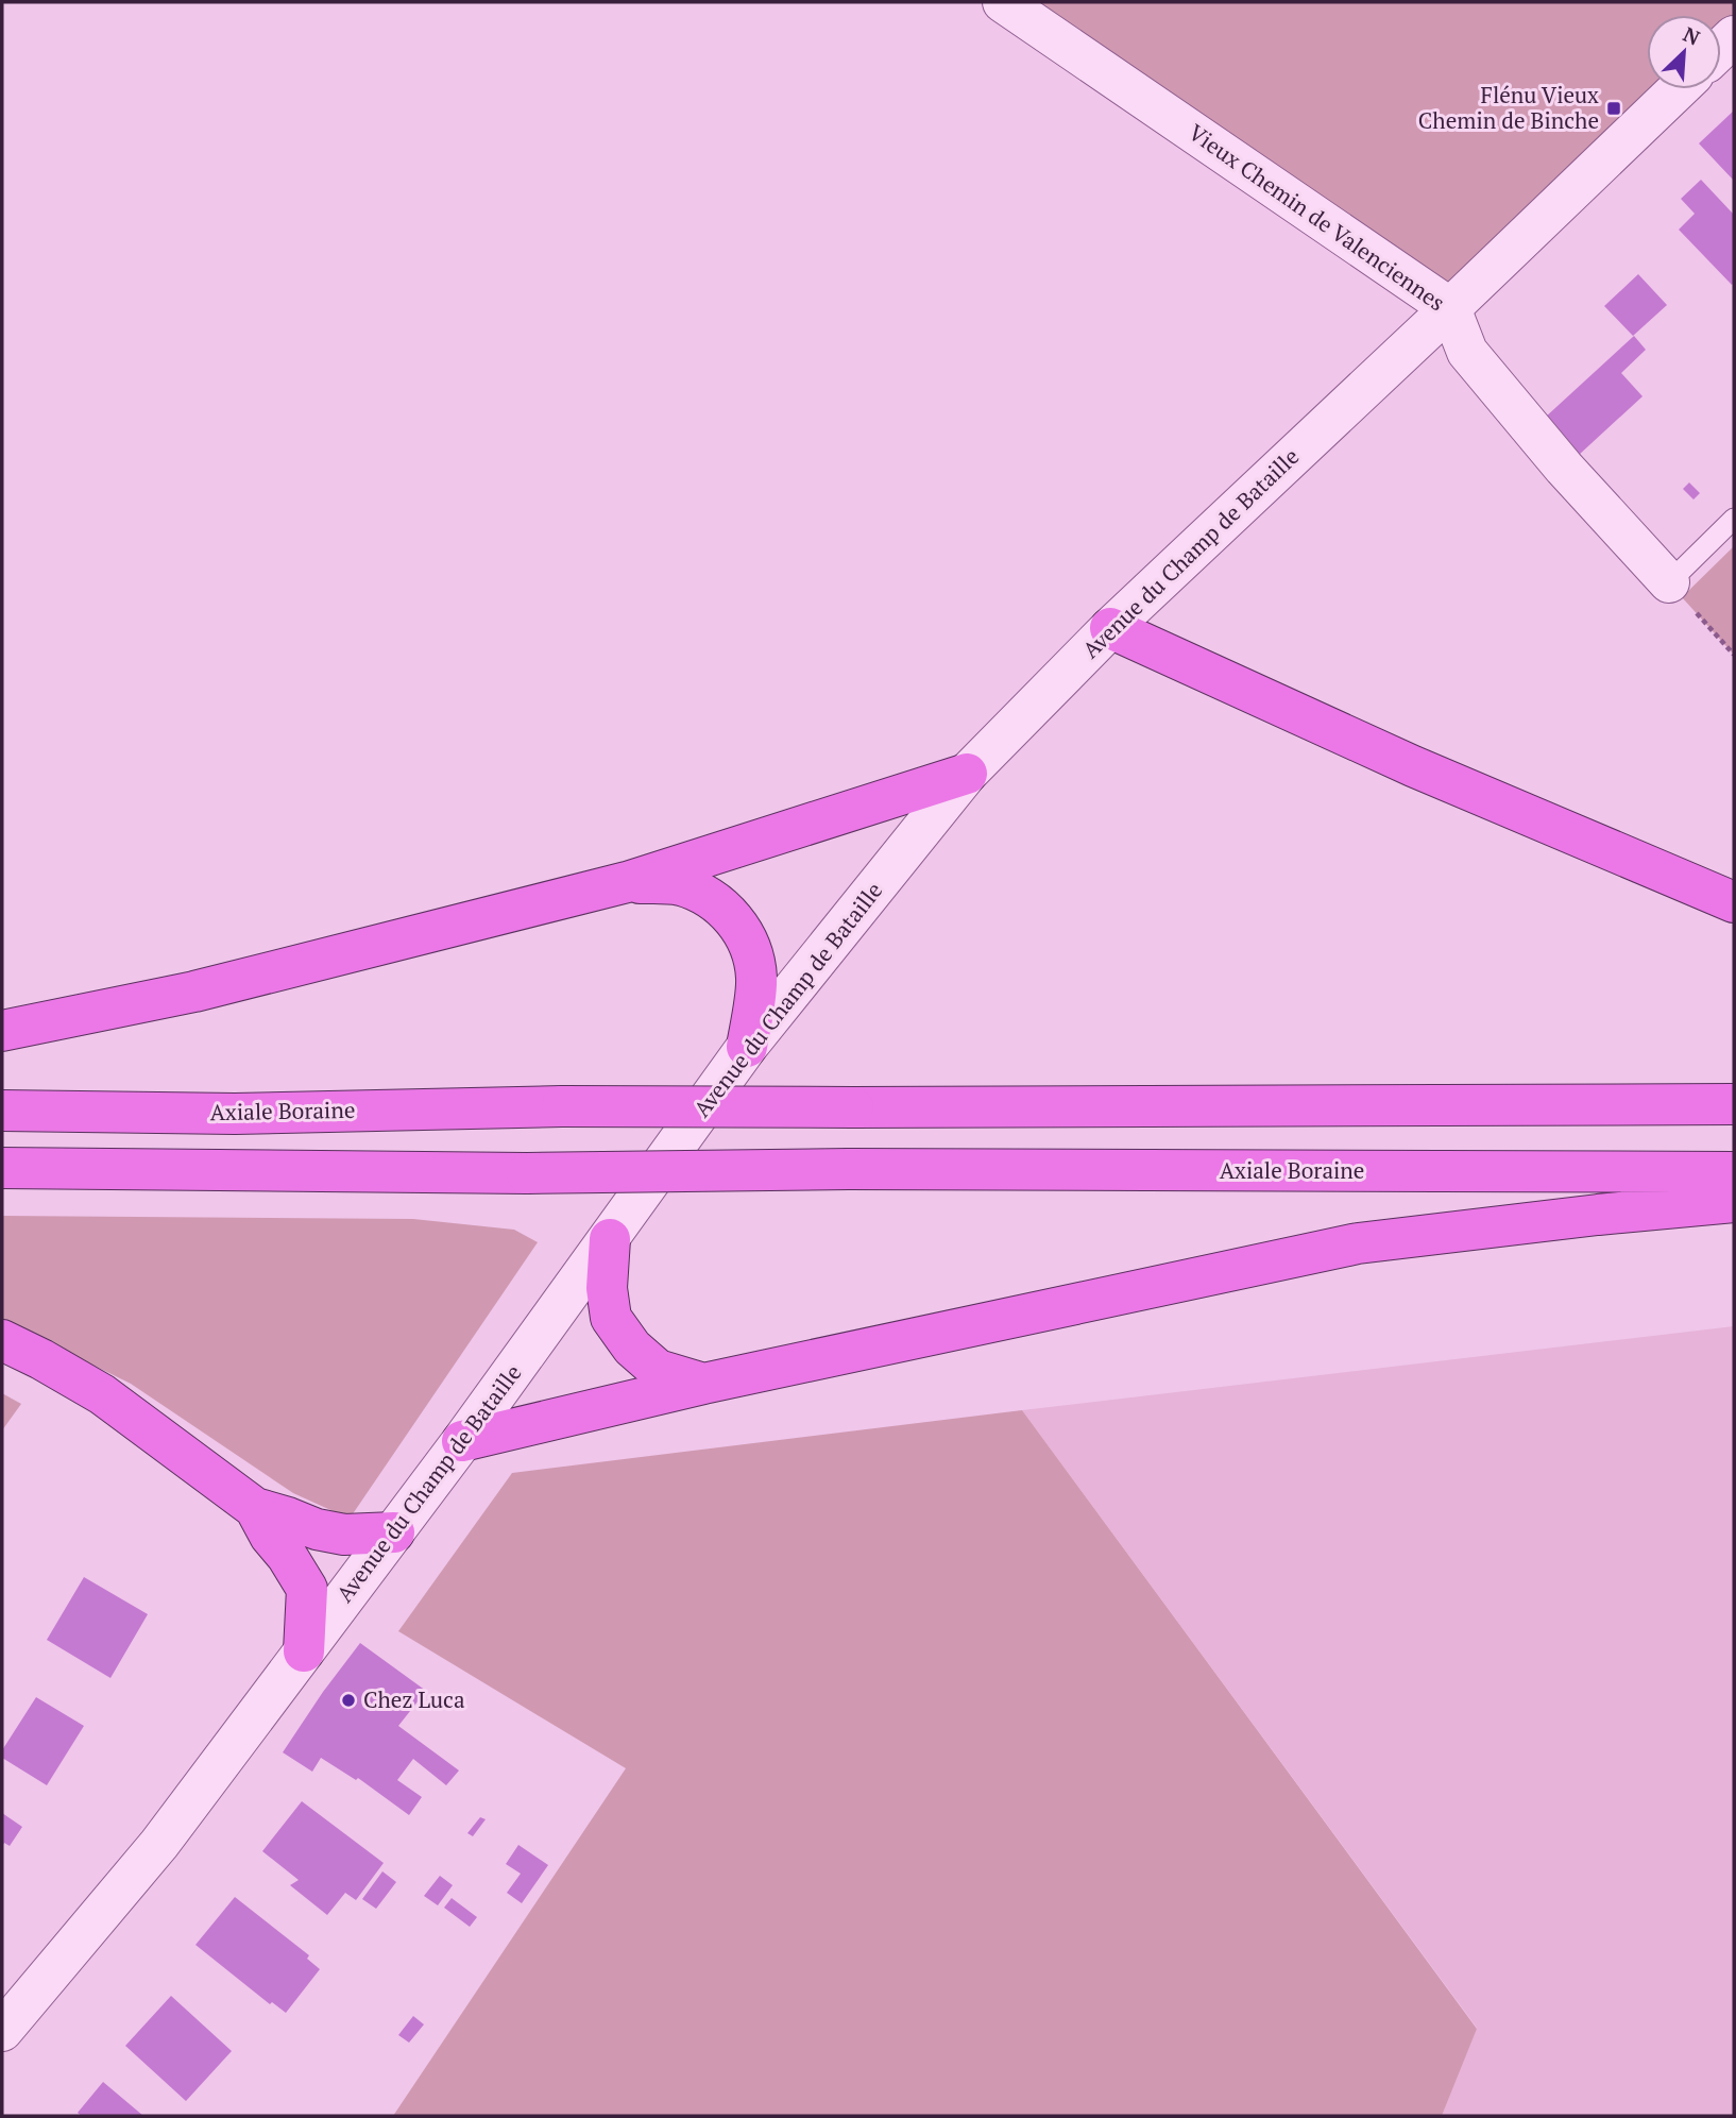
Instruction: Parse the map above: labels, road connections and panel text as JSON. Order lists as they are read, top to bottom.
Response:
{
  "streets": {
    "highway": ["Axiale Boraine"],
    "street": ["Vieux Chemin de Valenciennes", "Avenue du Champ de Bataille"]
  },
  "crossings": [
    ["Vieux Chemin de Valenciennes", "Avenue du Champ de Bataille"]
  ],
  "places": {
    "transit": ["Flénu Vieux Chemin de Binche"],
    "other": ["Chez Luca"]
  },
  "north": "top right"
}
